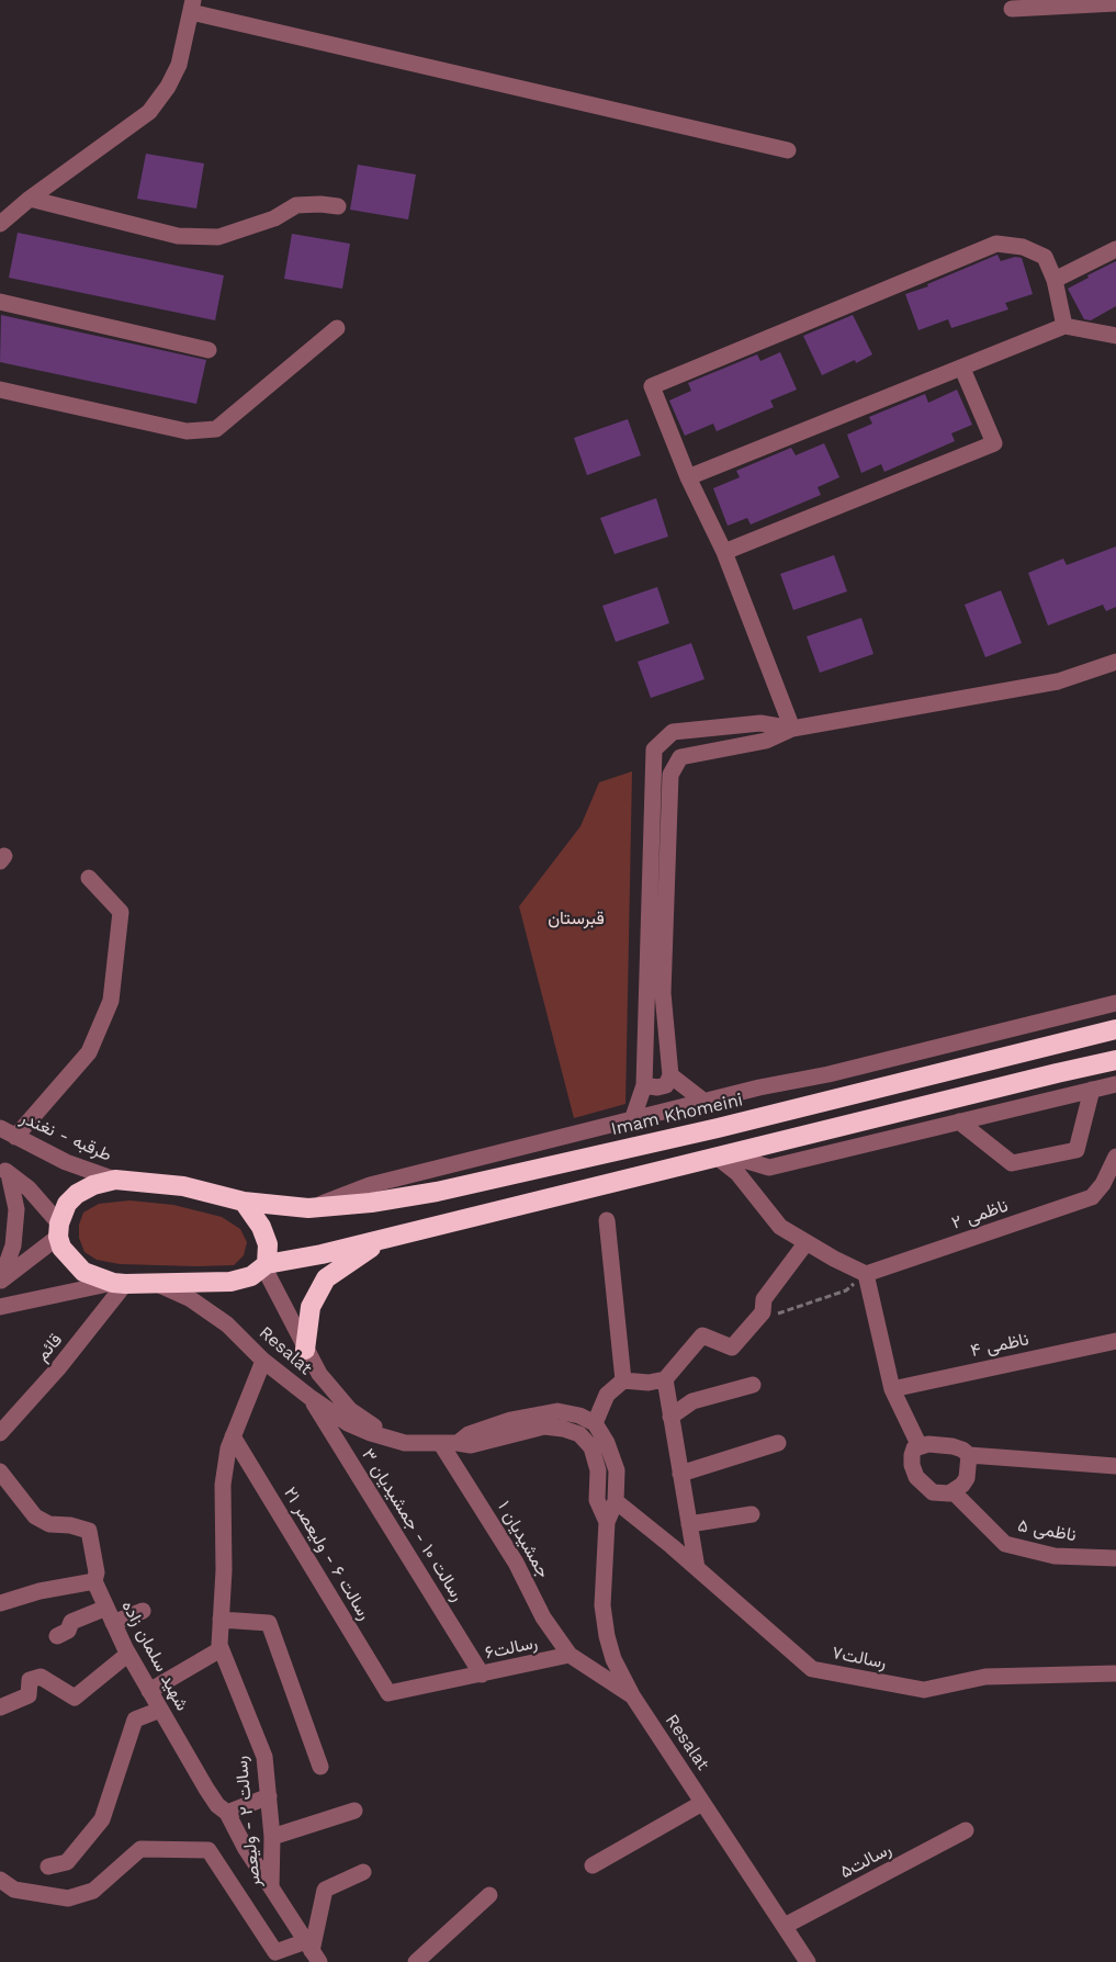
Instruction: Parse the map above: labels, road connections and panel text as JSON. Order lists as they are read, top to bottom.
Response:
{
  "streets": {
    "highway": ["Imam Khomeini"],
    "street": [
      "طرقبه - نغندر",
      "ناظمی ۲",
      "ناظمی ۴",
      "قائم",
      "Resalat",
      "رسالت ۱۰ - جمشیدیان ۳",
      "ناظمی ۵",
      "جمشیدیان ۱",
      "رسالت ۶ - ولیعصر ۲۱",
      "رسالت۶",
      "شهید سلمان زاده",
      "رسالت۷",
      "رسالت ۲ - ولیعصر",
      "رسالت۵"
    ]
  },
  "crossings": [
    ["Imam Khomeini", "طرقبه - نغندر"],
    ["Resalat", "رسالت ۱۰ - جمشیدیان ۳"],
    ["Resalat", "جمشیدیان ۱"],
    ["Resalat", "رسالت۷"],
    ["Resalat", "رسالت ۲ - ولیعصر"],
    ["Resalat", "رسالت۵"],
    ["رسالت ۱۰ - جمشیدیان ۳", "رسالت۶"],
    ["جمشیدیان ۱", "رسالت۶"],
    ["رسالت ۶ - ولیعصر ۲۱", "رسالت۶"],
    ["رسالت ۶ - ولیعصر ۲۱", "رسالت ۲ - ولیعصر"],
    ["شهید سلمان زاده", "رسالت ۲ - ولیعصر"]
  ],
  "parks": ["قبرستان"]
}
